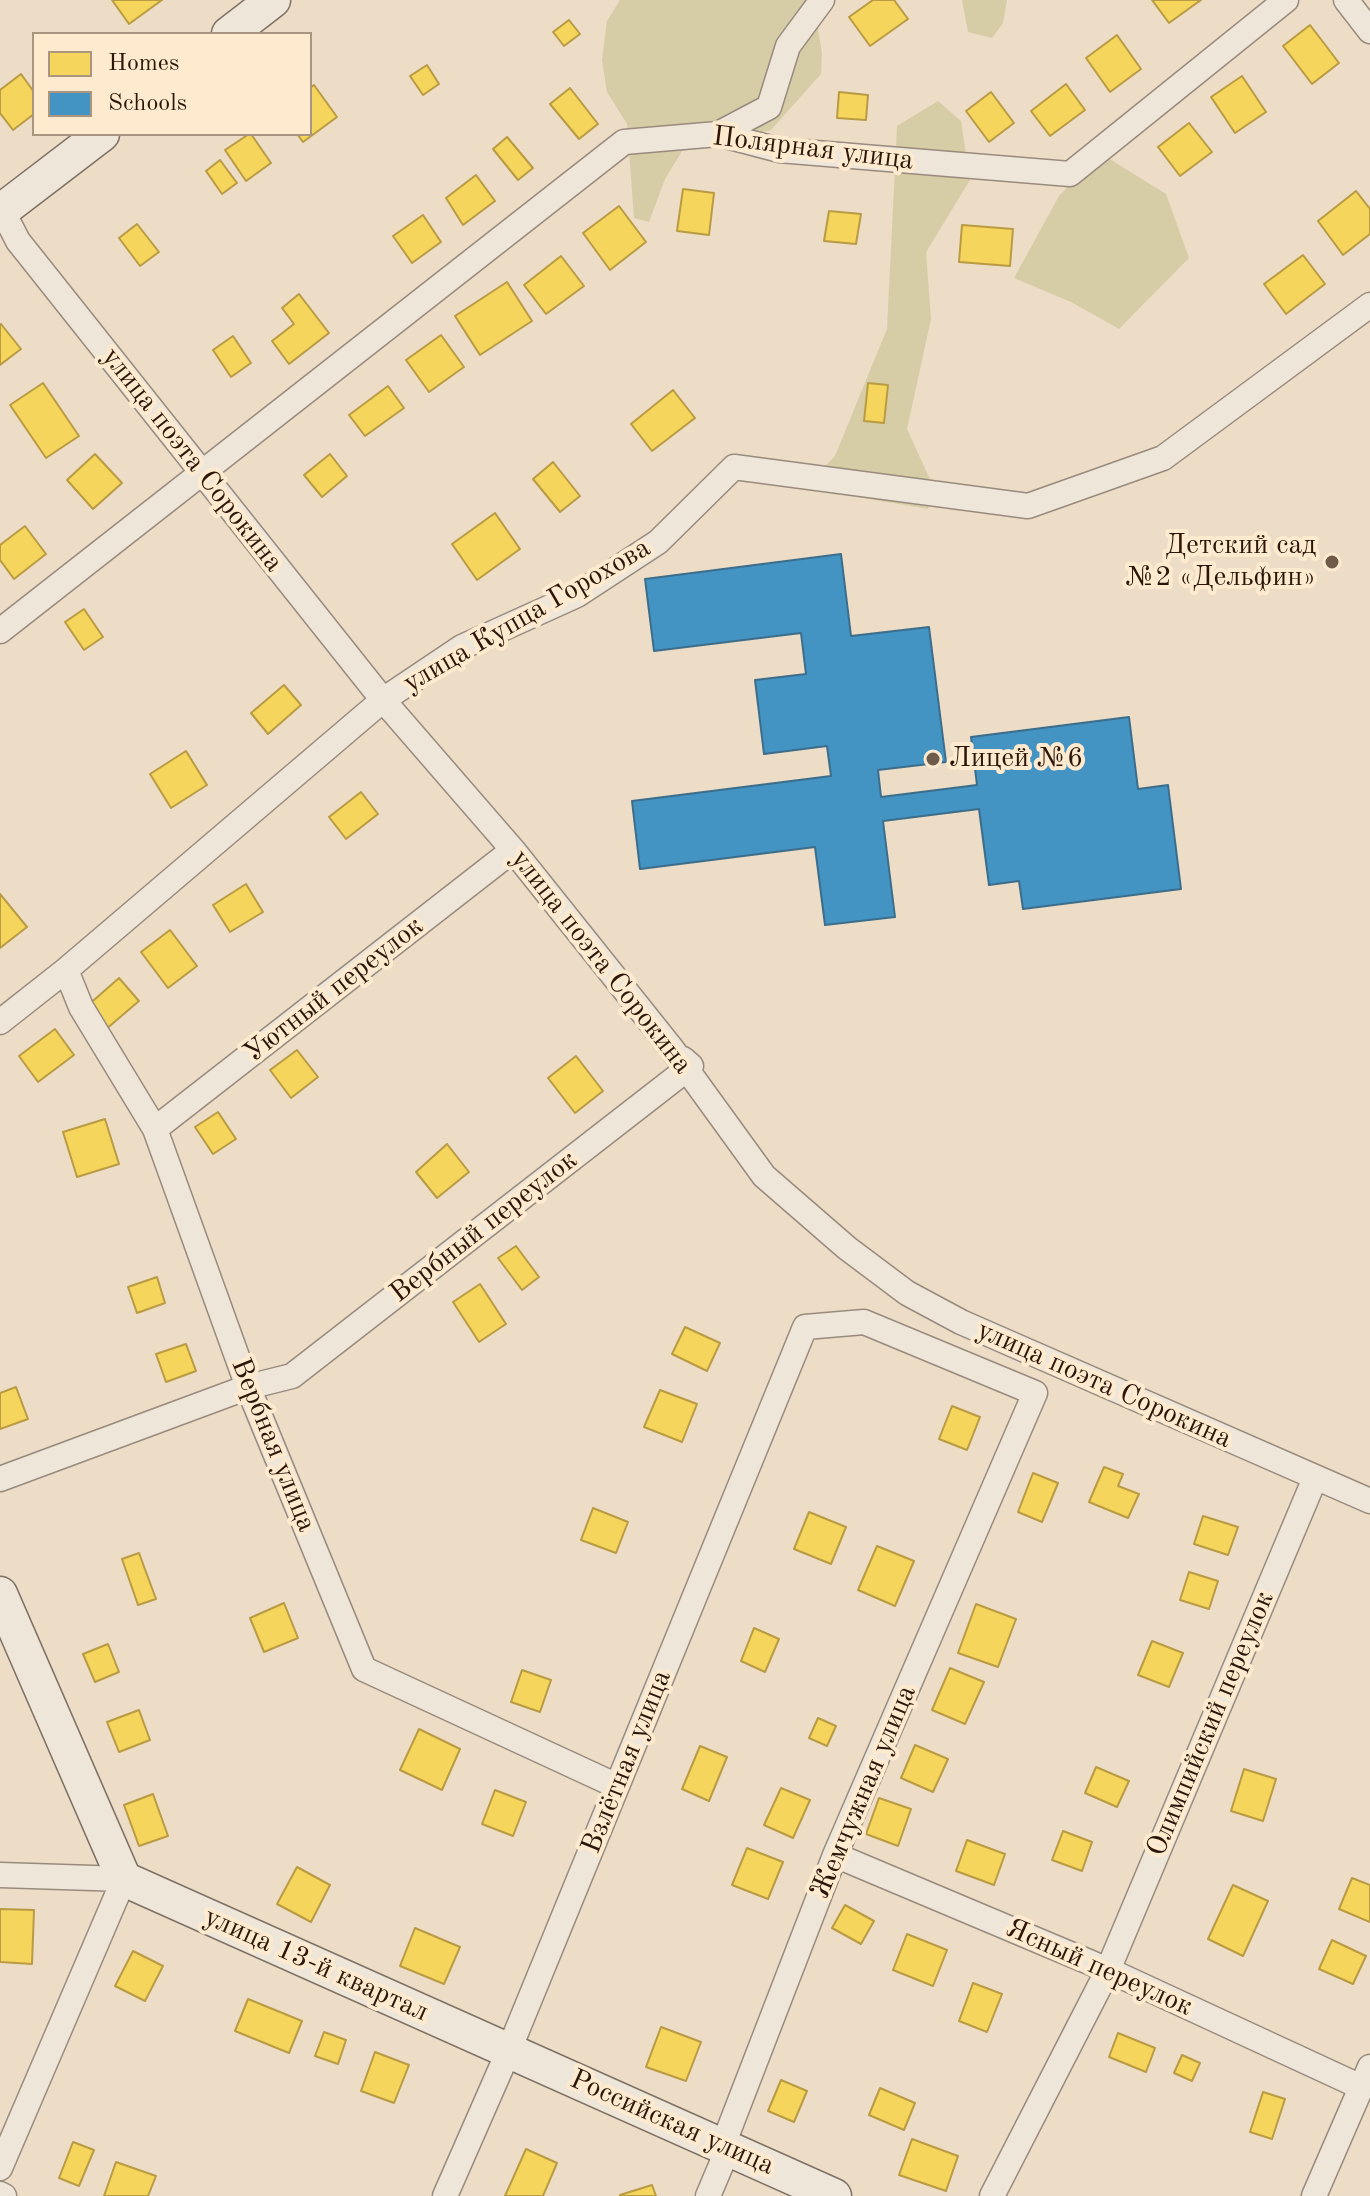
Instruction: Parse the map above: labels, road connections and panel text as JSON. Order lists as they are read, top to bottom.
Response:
{
  "streets": {
    "street": [
      "Полярная улица",
      "улица поэта Сорокина",
      "улица Купца Горохова",
      "Уютный переулок",
      "Вербный переулок",
      "Вербная улица",
      "Олимпийский переулок",
      "Взлётная улица",
      "Жемчужная улица",
      "улица 13-й квартал",
      "Ясный переулок",
      "Российская улица"
    ]
  },
  "crossings": [
    ["Полярная улица", "улица поэта Сорокина"],
    ["улица поэта Сорокина", "улица Купца Горохова"],
    ["улица поэта Сорокина", "Уютный переулок"],
    ["улица поэта Сорокина", "Вербный переулок"],
    ["улица поэта Сорокина", "Олимпийский переулок"],
    ["улица Купца Горохова", "Вербная улица"],
    ["Уютный переулок", "Вербная улица"],
    ["Вербный переулок", "Вербная улица"],
    ["Вербная улица", "Взлётная улица"],
    ["Олимпийский переулок", "Ясный переулок"],
    ["Взлётная улица", "Жемчужная улица"],
    ["Взлётная улица", "улица 13-й квартал"],
    ["Взлётная улица", "Российская улица"],
    ["Жемчужная улица", "Ясный переулок"],
    ["Жемчужная улица", "Российская улица"],
    ["улица 13-й квартал", "Российская улица"]
  ],
  "places": ["Детский сад №2 «Дельфин»", "Лицей №6"],
  "legend": ["Homes", "Schools"]
}
